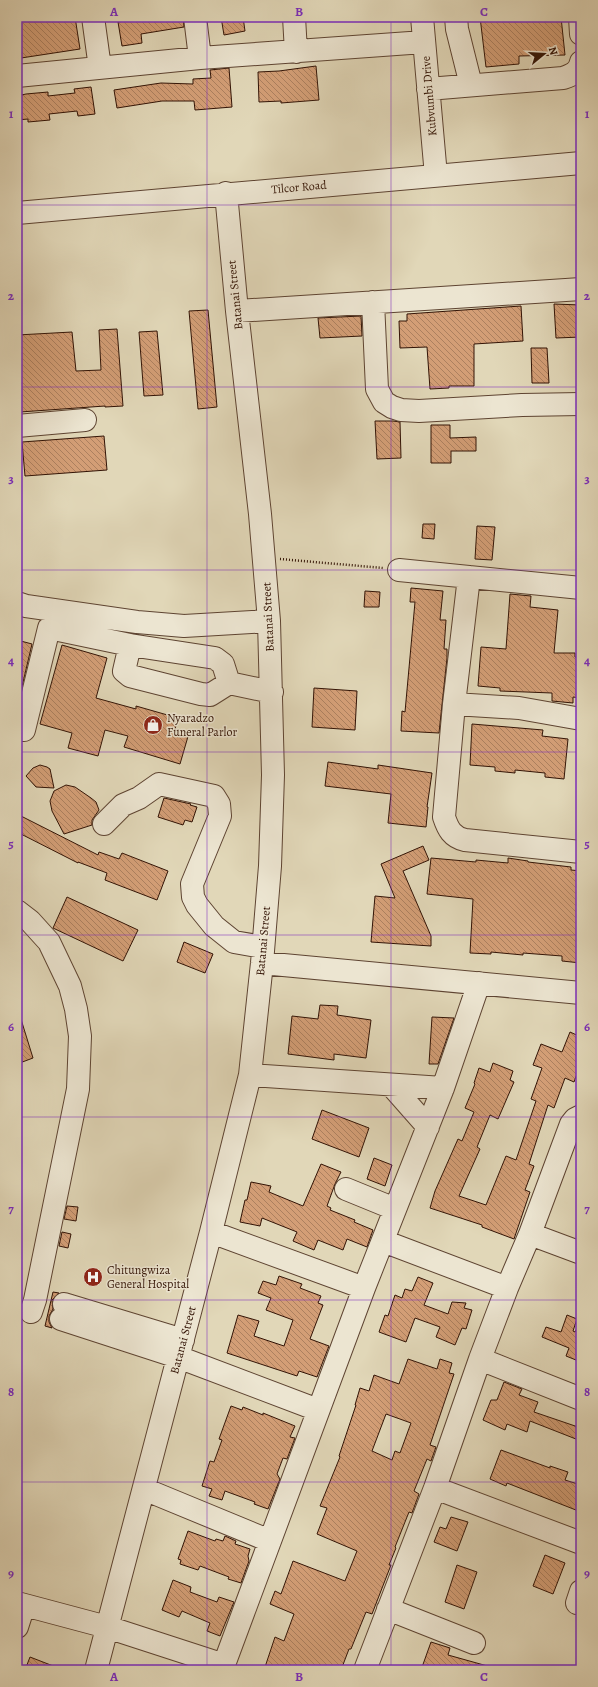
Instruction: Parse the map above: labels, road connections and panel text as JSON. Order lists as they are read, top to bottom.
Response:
{
  "streets": {
    "street": ["Kubvumbi Drive", "Tilcor Road", "Batanai Street"]
  },
  "crossings": [
    ["Kubvumbi Drive", "Tilcor Road"],
    ["Tilcor Road", "Batanai Street"]
  ],
  "places": {
    "shop": ["Nyaradzo Funeral Parlor"],
    "hospital": ["Chitungwiza General Hospital"]
  },
  "north": "right",
  "grid": {
    "columns": ["A", "B", "C"],
    "rows": [
      "1",
      "2",
      "3",
      "4",
      "5",
      "6",
      "7",
      "8",
      "9"
    ]
  }
}
